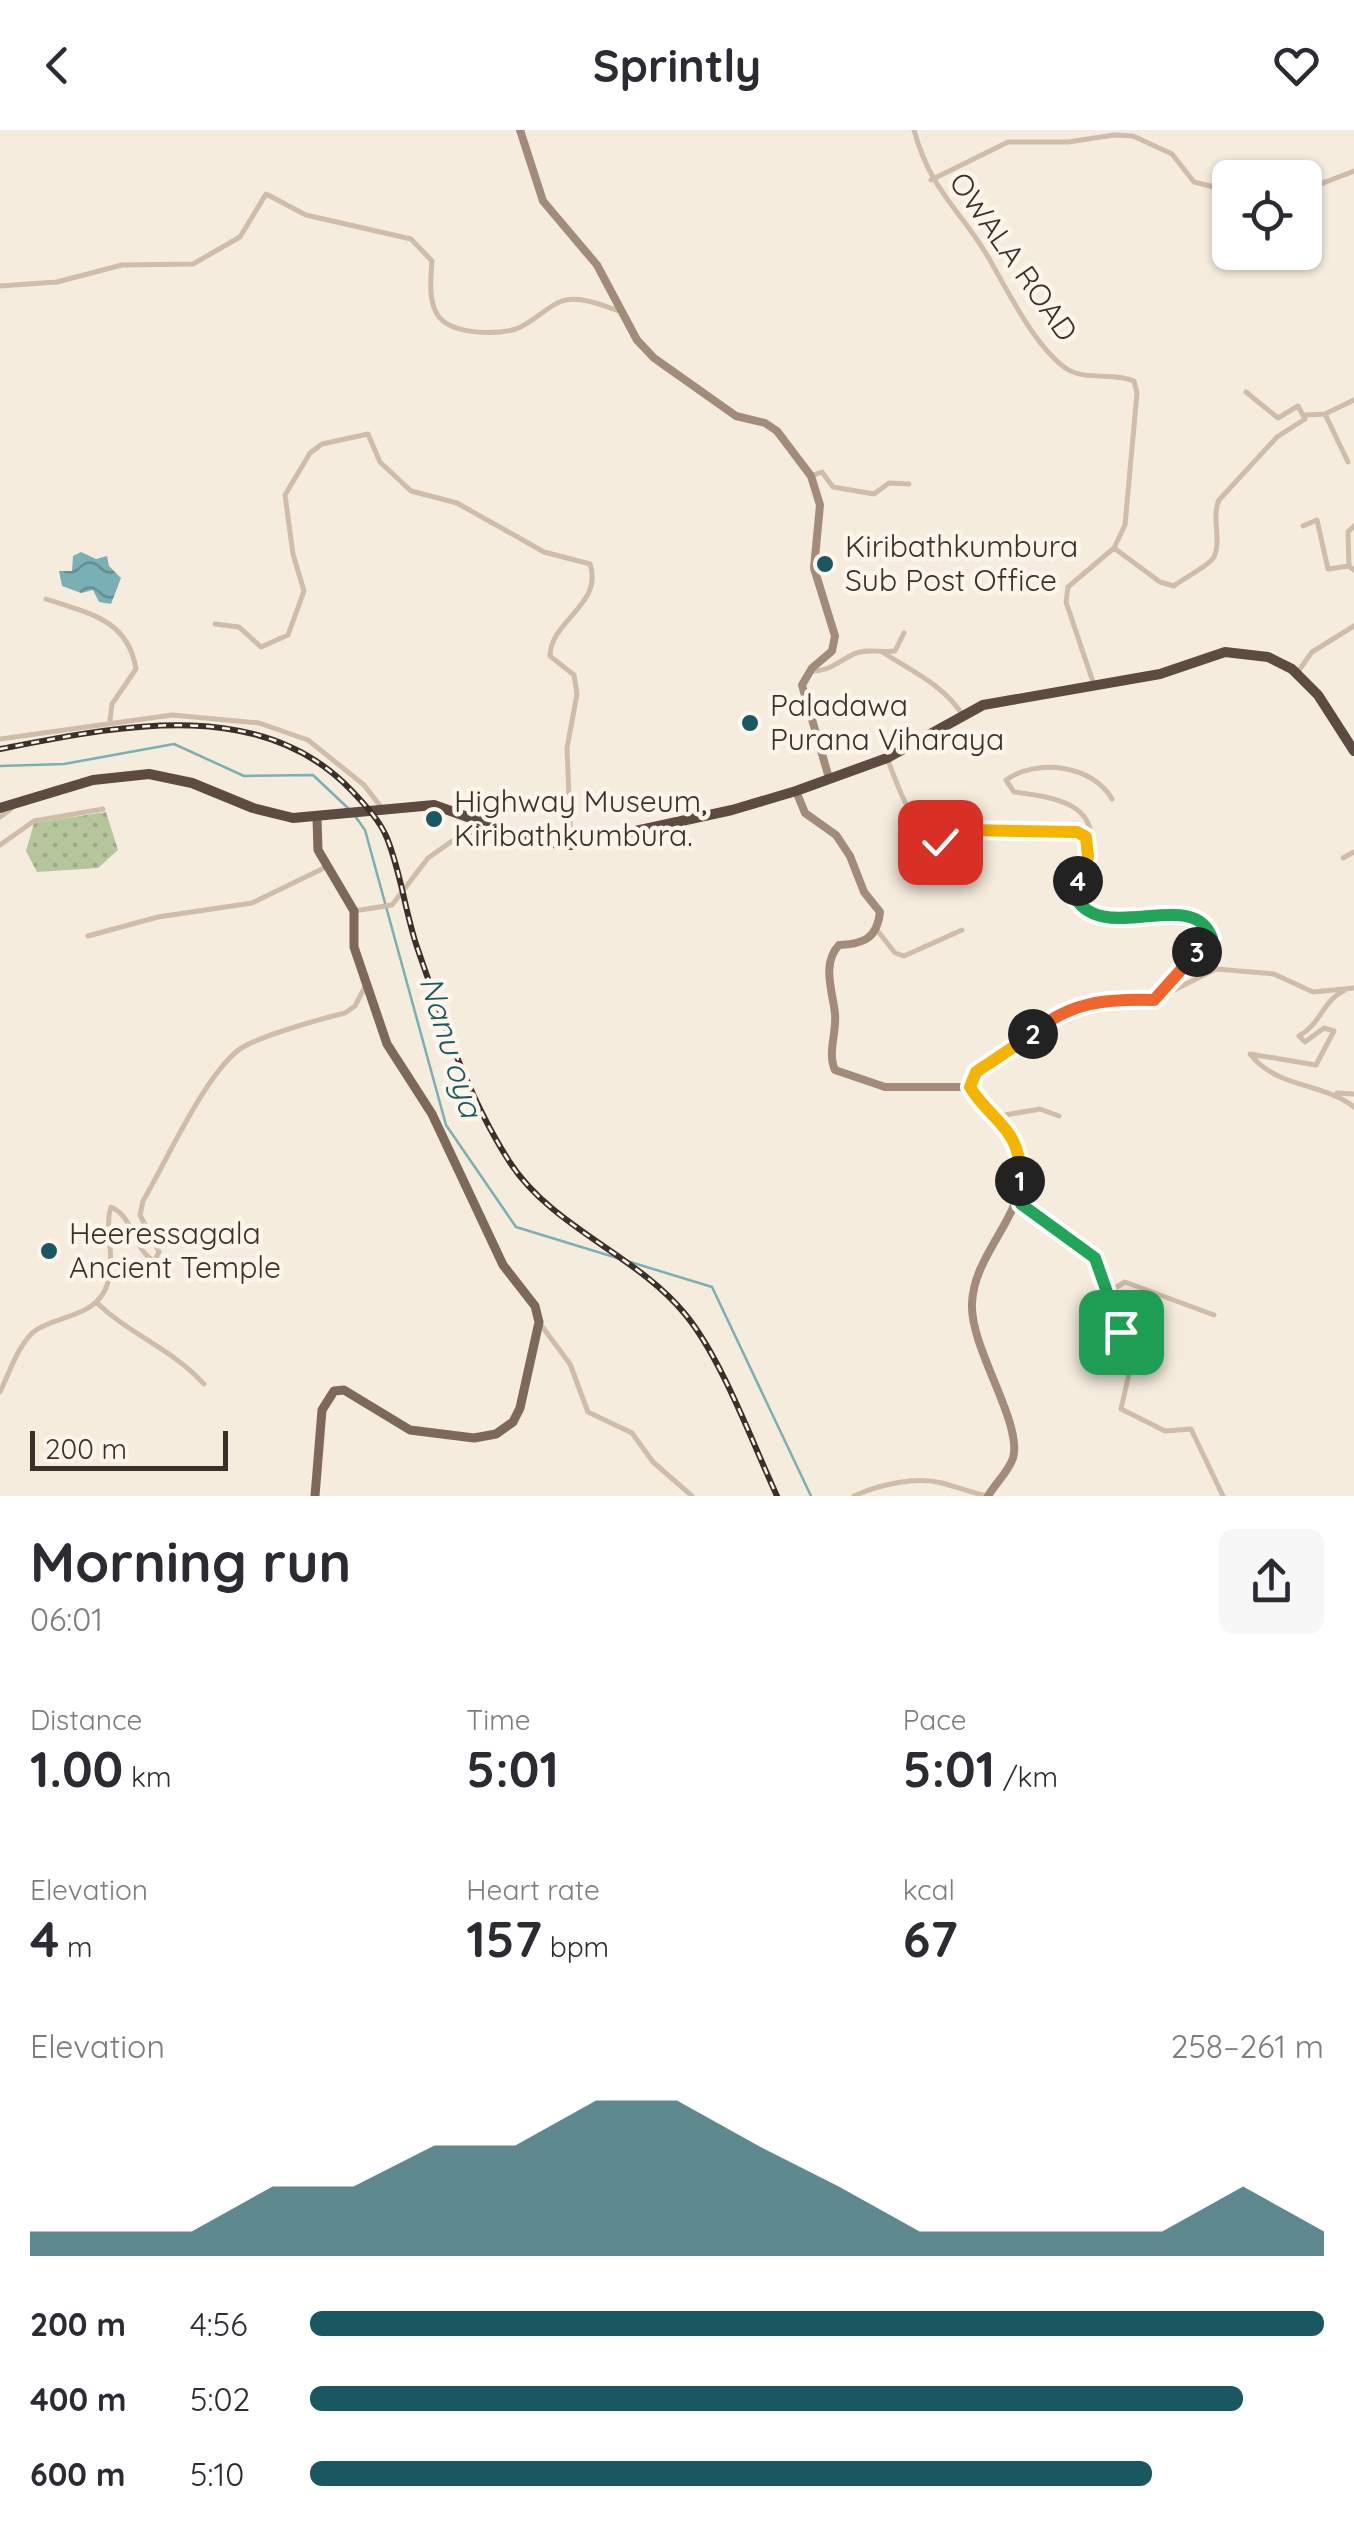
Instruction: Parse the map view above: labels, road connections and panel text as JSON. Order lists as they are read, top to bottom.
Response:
{
  "streets": {
    "street": ["OWALA ROAD"]
  },
  "water": ["Nanu oya"],
  "places": [
    "Kiribathkumbura Sub Post Office",
    "Paladawa Purana Viharaya",
    "Highway Museum, Kiribathkumbura.",
    "Heeressagala Ancient Temple"
  ],
  "scale_bar": "200 m",
  "page": {
    "header": "Sprintly",
    "pins": [
      "4",
      "3",
      "2",
      "1"
    ],
    "scale": "200 m",
    "heading": ["Morning run", "06:01"],
    "stats": [
      ["Distance", "1.00 km"],
      ["Time", "5:01"],
      ["Pace", "5:01 /km"],
      ["Elevation", "4 m"],
      ["Heart rate", "157 bpm"],
      ["kcal", "67"]
    ],
    "chart": ["Elevation", "258–261 m"],
    "list": [
      {
        "name": "200 m",
        "note": "4:56"
      },
      {
        "name": "400 m",
        "note": "5:02"
      },
      {
        "name": "600 m",
        "note": "5:10"
      }
    ]
  }
}
